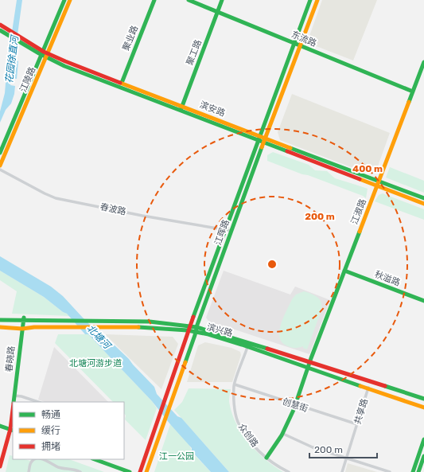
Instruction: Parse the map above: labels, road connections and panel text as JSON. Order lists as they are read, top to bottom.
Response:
{
  "streets": {
    "main road": [
      "聚业路",
      "东流路",
      "聚工路",
      "江陵路",
      "滨安路",
      "江淑路",
      "江晖路",
      "秋溢路",
      "滨兴路",
      "春晓路"
    ],
    "street": [
      "春波路",
      "创慧街",
      "共享路",
      "众创路"
    ]
  },
  "crossings": [
    ["聚业路", "滨安路"],
    ["东流路", "聚工路"],
    ["东流路", "江淑路"],
    ["东流路", "江晖路"],
    ["聚工路", "滨安路"],
    ["江陵路", "滨安路"],
    ["滨安路", "江淑路"],
    ["滨安路", "江晖路"],
    ["春波路", "江晖路"],
    ["江淑路", "秋溢路"],
    ["江淑路", "滨兴路"],
    ["江淑路", "创慧街"],
    ["江淑路", "众创路"],
    ["江晖路", "滨兴路"],
    ["滨兴路", "春晓路"],
    ["滨兴路", "共享路"],
    ["滨兴路", "众创路"],
    ["创慧街", "共享路"],
    ["创慧街", "众创路"]
  ],
  "water": ["花园徐直河", "北塘河"],
  "parks": ["北塘河游步道", "江一公园"],
  "legend": ["畅通", "缓行", "拥堵"],
  "scale_bar": "200 m",
  "rings": ["400 m", "200 m"]
}
